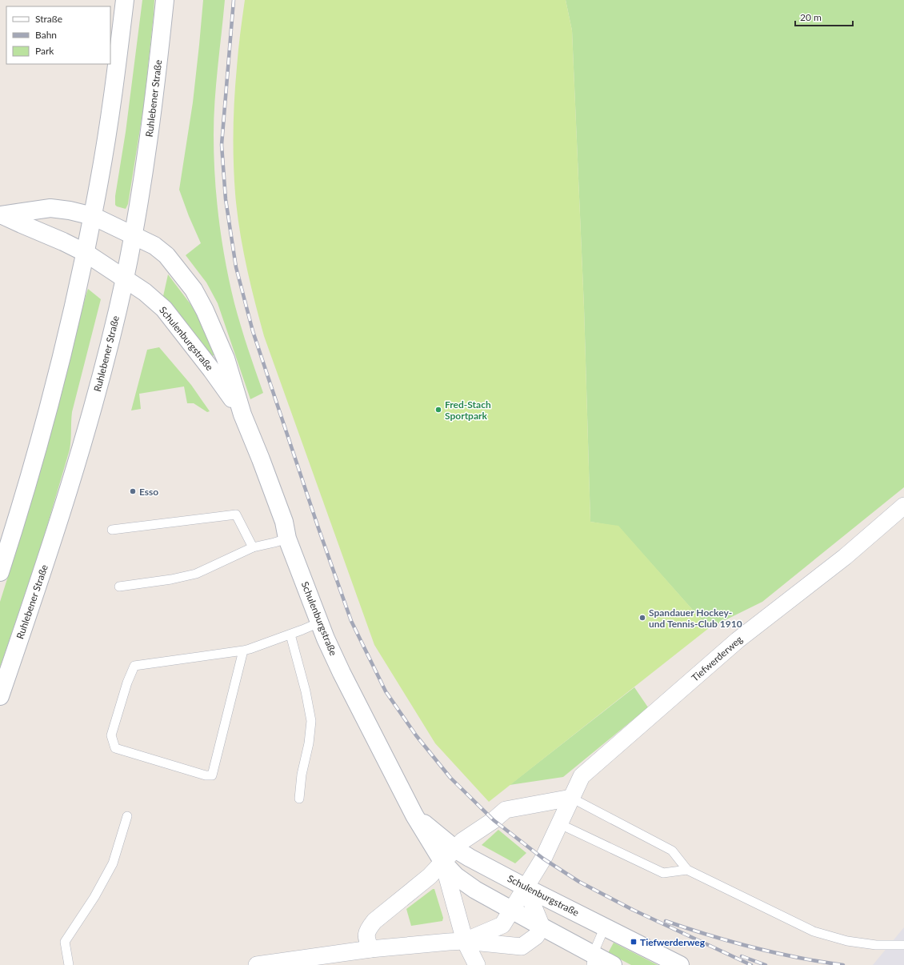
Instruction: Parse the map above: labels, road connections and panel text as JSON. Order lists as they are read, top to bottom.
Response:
{
  "streets": {
    "street": ["Ruhlebener Straße", "Schulenburgstraße", "Tiefwerderweg"]
  },
  "crossings": [
    ["Ruhlebener Straße", "Schulenburgstraße"],
    ["Schulenburgstraße", "Tiefwerderweg"]
  ],
  "places": {
    "other": ["Fred-Stach Sportpark", "Esso", "Spandauer Hockey- und Tennis-Club 1910"],
    "transit": ["Tiefwerderweg"]
  },
  "legend": ["Straße", "Bahn", "Park"],
  "scale_bar": "20 m"
}
